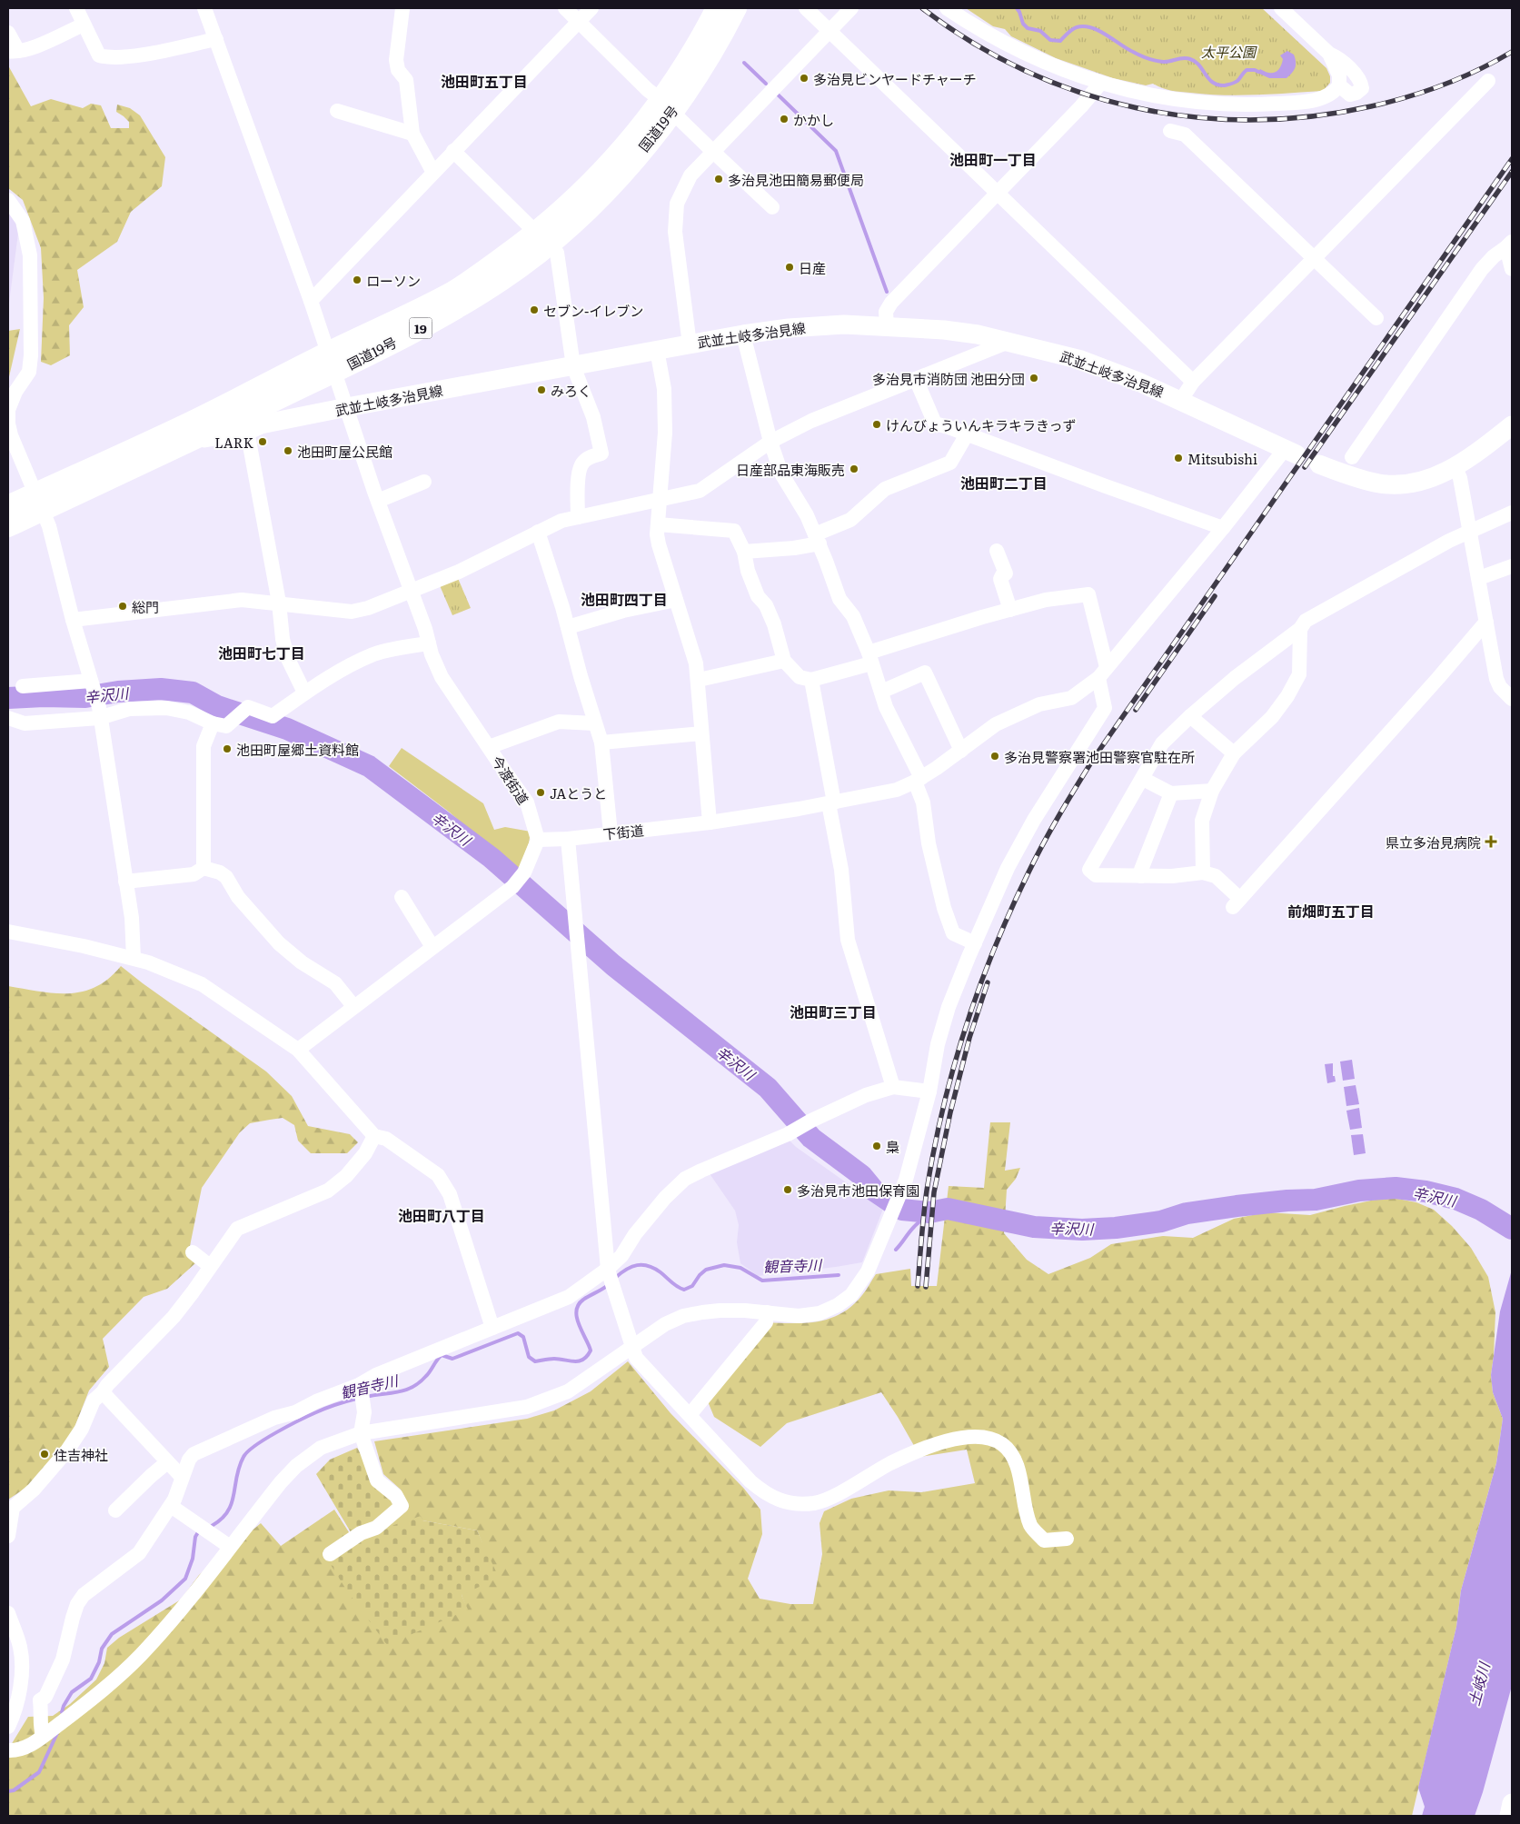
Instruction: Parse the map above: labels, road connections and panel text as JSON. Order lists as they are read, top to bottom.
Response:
{
  "streets": {
    "highway": ["国道19号", "19"],
    "main road": ["武並土岐多治見線"],
    "street": ["今渡街道", "下街道"]
  },
  "crossings": [
    ["国道19号", "武並土岐多治見線"],
    ["国道19号", "今渡街道"],
    ["武並土岐多治見線", "今渡街道"],
    ["武並土岐多治見線", "下街道"],
    ["今渡街道", "下街道"]
  ],
  "districts": [
    "池田町五丁目",
    "池田町一丁目",
    "池田町二丁目",
    "池田町四丁目",
    "池田町七丁目",
    "前畑町五丁目",
    "池田町三丁目",
    "池田町八丁目"
  ],
  "water": ["辛沢川", "観音寺川", "土岐川"],
  "parks": ["太平公園"],
  "places": {
    "other": [
      "多治見ビンヤードチャーチ",
      "かかし",
      "多治見池田簡易郵便局",
      "日産",
      "ローソン",
      "セブン-イレブン",
      "多治見市消防団 池田分団",
      "みろく",
      "けんびょういんキラキラきっず",
      "LARK",
      "池田町屋公民館",
      "Mitsubishi",
      "日産部品東海販売",
      "総門",
      "池田町屋郷土資料館",
      "多治見警察署池田警察官駐在所",
      "JAとうと",
      "梟",
      "多治見市池田保育園",
      "住吉神社"
    ],
    "health": ["県立多治見病院"]
  }
}
